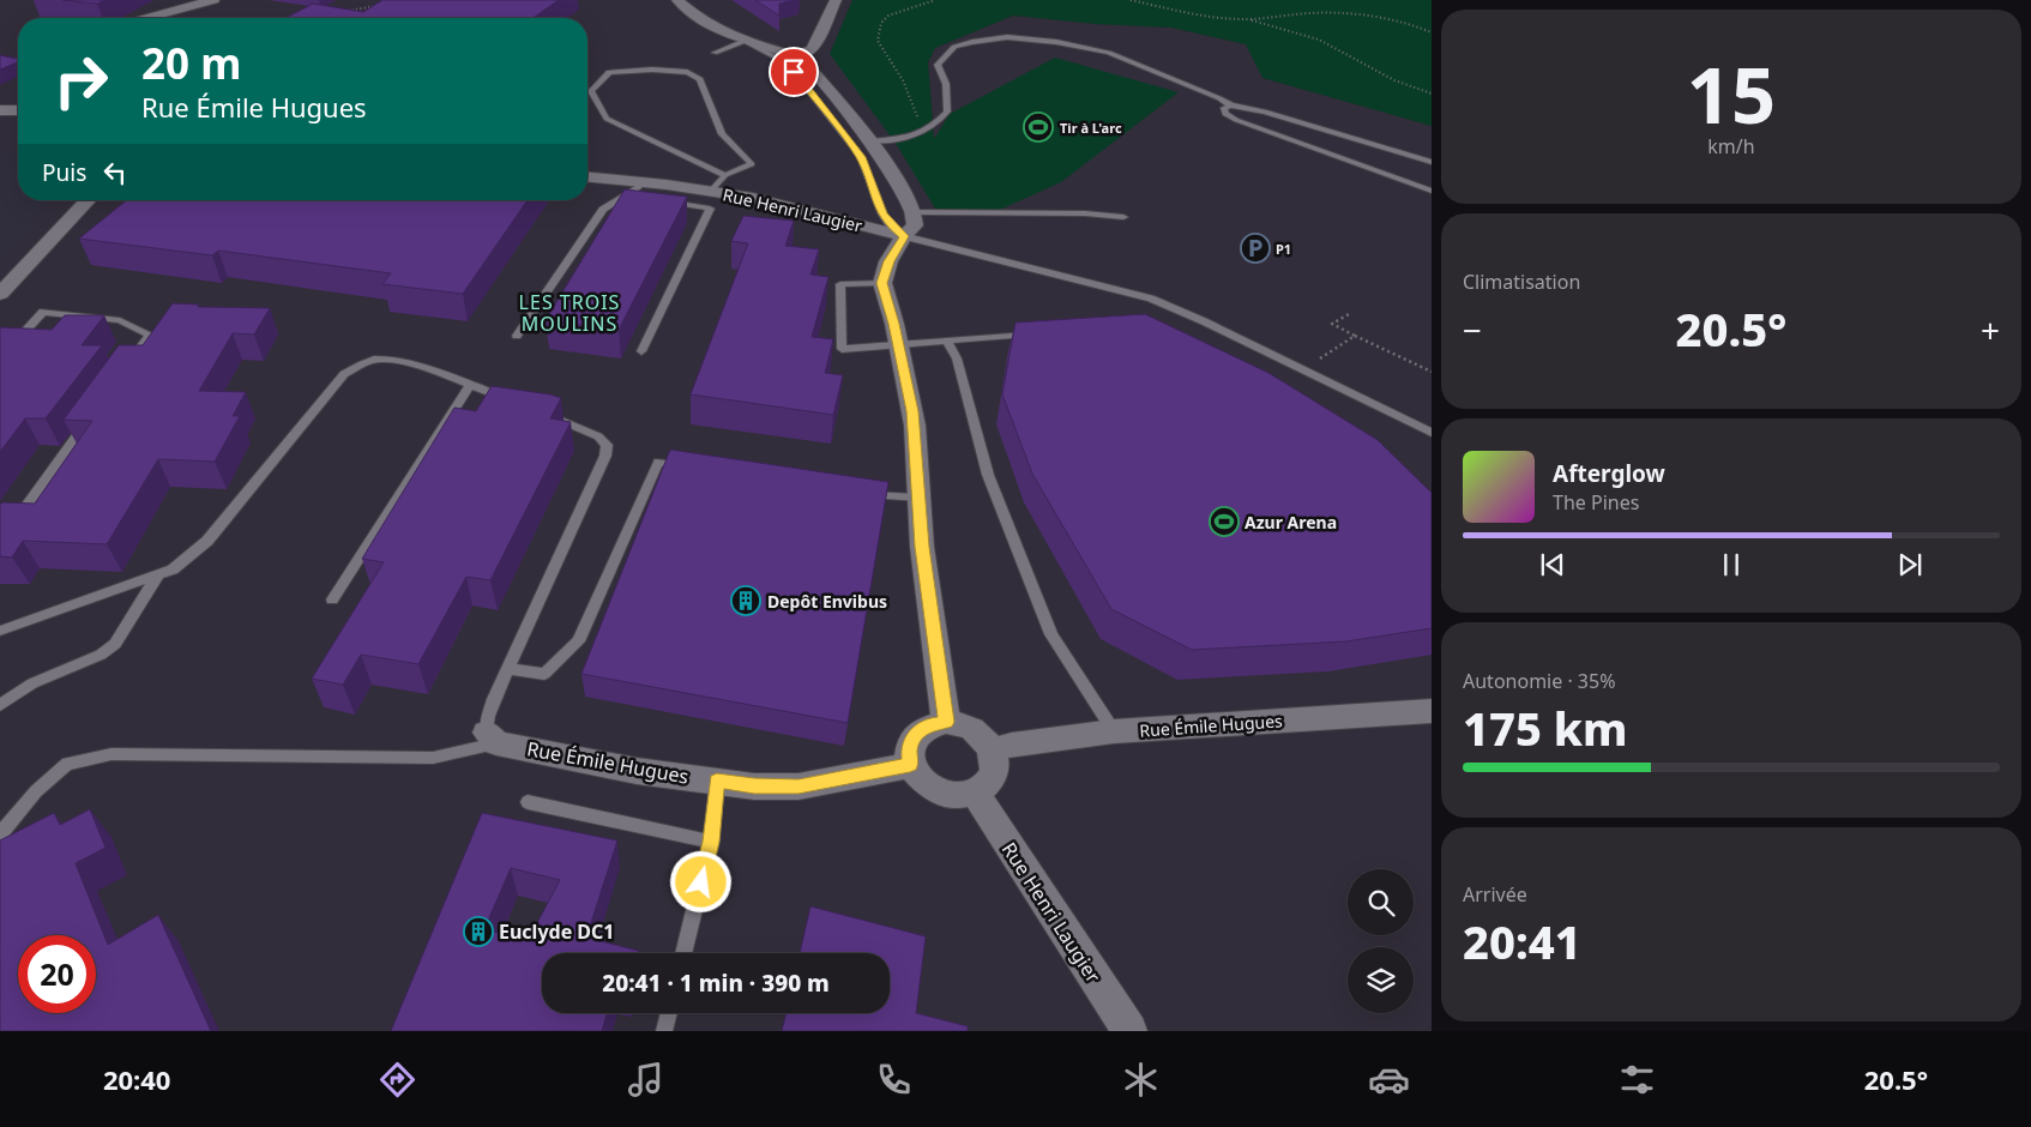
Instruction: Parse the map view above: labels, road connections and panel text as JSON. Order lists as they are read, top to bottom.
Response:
{
  "streets": {
    "street": ["Rue Henri Laugier", "Rue Émile Hugues"]
  },
  "crossings": [
    ["Rue Henri Laugier", "Rue Émile Hugues"]
  ],
  "districts": ["LES TROIS MOULINS"],
  "places": {
    "sports": ["Tir à L'arc", "Azur Arena"],
    "parking": ["P1"],
    "building": ["Depôt Envibus", "Euclyde DC1"]
  },
  "page": {
    "tile": [
      ["15", "km/h"],
      "Climatisation",
      ["Autonomie · 35%", "175 km"],
      ["Arrivée", "20:41"]
    ],
    "turn": ["20 m", "Rue Émile Hugues"],
    "then": "Puis",
    "heat": ["−", "20.5°", "+"],
    "song": ["Afterglow", "The Pines"],
    "limit": "20",
    "trip": "20:41 · 1 min · 390 m",
    "tabs": ["20:40", "20.5°"]
  }
}
